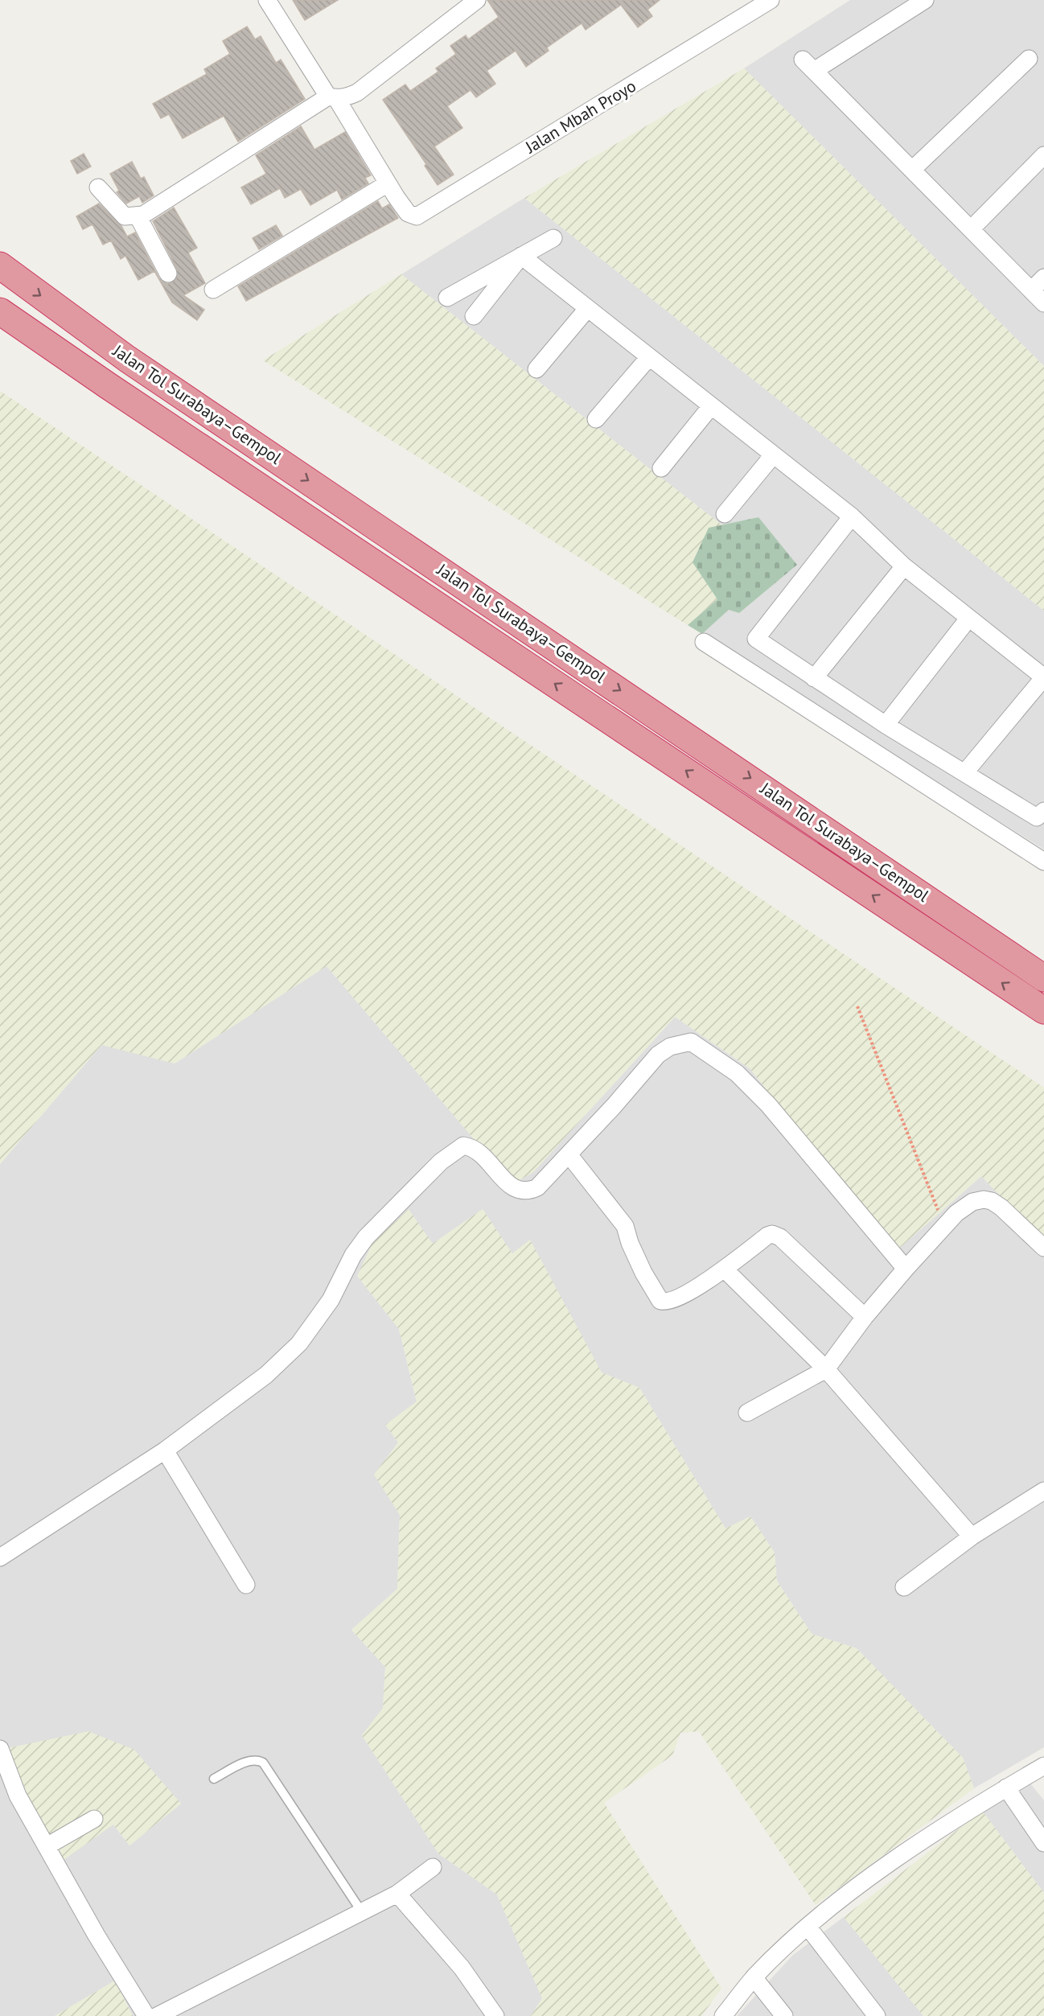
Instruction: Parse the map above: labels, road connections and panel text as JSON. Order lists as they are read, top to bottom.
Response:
{
  "streets": {
    "highway": ["Jalan Tol Surabaya–Gempol"],
    "street": ["Jalan Mbah Proyo"]
  }
}
